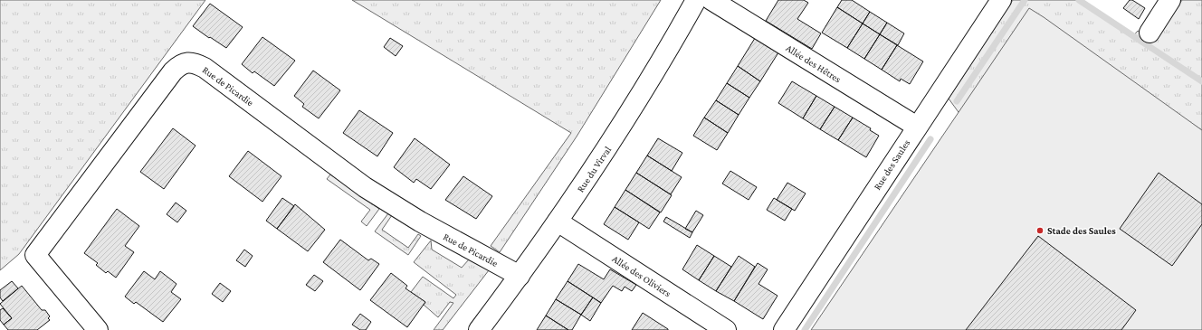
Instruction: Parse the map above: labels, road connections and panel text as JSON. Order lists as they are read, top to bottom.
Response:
{
  "streets": {
    "street": [
      "Allée des Hêtres",
      "Rue de Picardie",
      "Rue des Saules",
      "Rue du Virval",
      "Allée des Oliviers"
    ]
  },
  "crossings": [
    ["Allée des Hêtres", "Rue des Saules"],
    ["Rue de Picardie", "Rue du Virval"],
    ["Rue du Virval", "Allée des Oliviers"]
  ],
  "places": ["Stade des Saules"]
}
